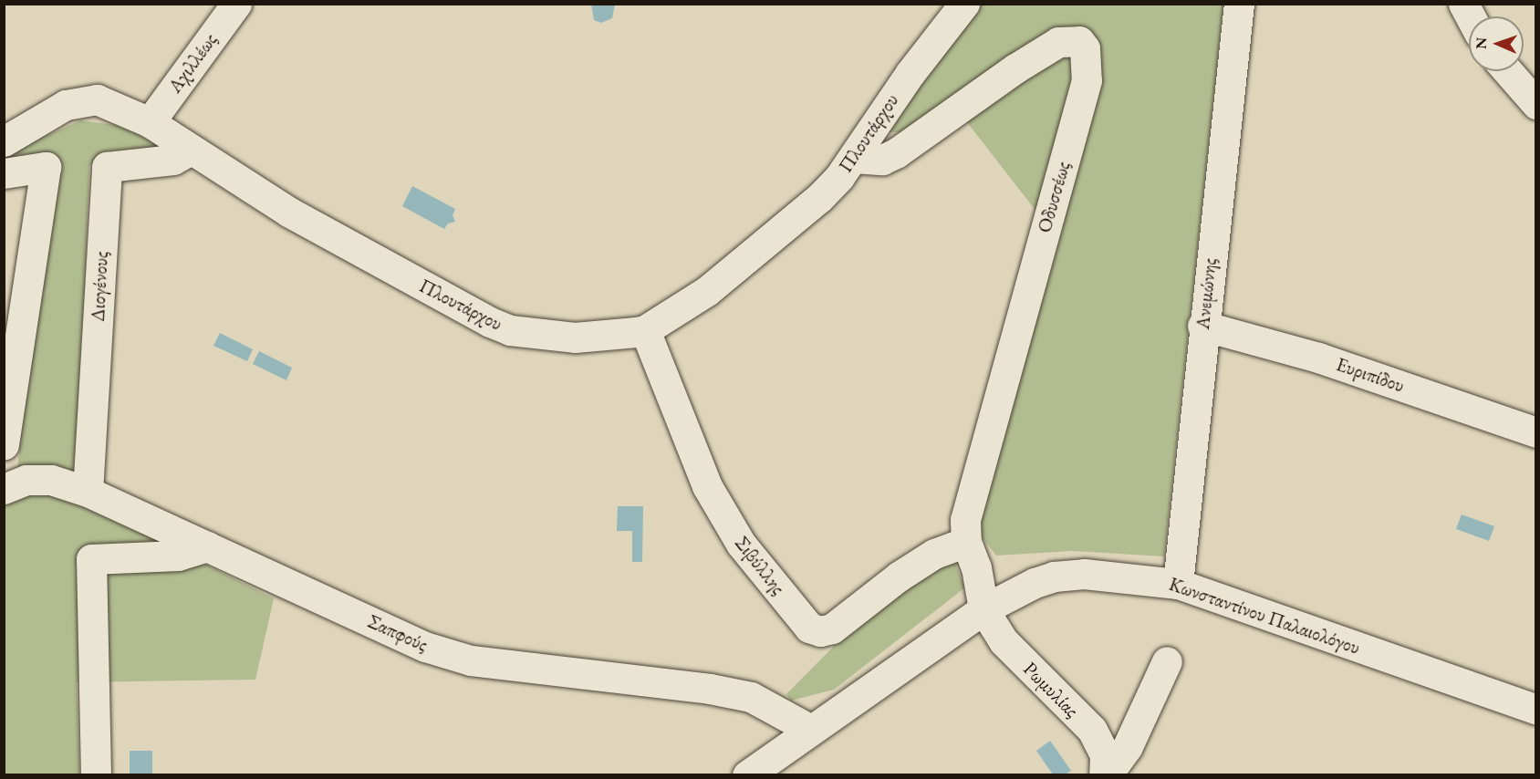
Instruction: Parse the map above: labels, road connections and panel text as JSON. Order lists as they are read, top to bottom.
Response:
{
  "streets": {
    "street": [
      "Αχιλλέως",
      "Πλουτάρχου",
      "Οδυσσέως",
      "Διογένους",
      "Ανεμώνης",
      "Ευριπίδου",
      "Σιβύλλης",
      "Κωνσταντίνου Παλαιολόγου",
      "Σαπφούς",
      "Ρωμυλίας"
    ]
  },
  "crossings": [
    ["Αχιλλέως", "Πλουτάρχου"],
    ["Πλουτάρχου", "Οδυσσέως"],
    ["Πλουτάρχου", "Διογένους"],
    ["Πλουτάρχου", "Σιβύλλης"],
    ["Οδυσσέως", "Σιβύλλης"],
    ["Οδυσσέως", "Κωνσταντίνου Παλαιολόγου"],
    ["Οδυσσέως", "Ρωμυλίας"],
    ["Διογένους", "Σαπφούς"],
    ["Ανεμώνης", "Ευριπίδου"],
    ["Ανεμώνης", "Κωνσταντίνου Παλαιολόγου"],
    ["Κωνσταντίνου Παλαιολόγου", "Σαπφούς"],
    ["Κωνσταντίνου Παλαιολόγου", "Ρωμυλίας"]
  ],
  "north": "left"
}
